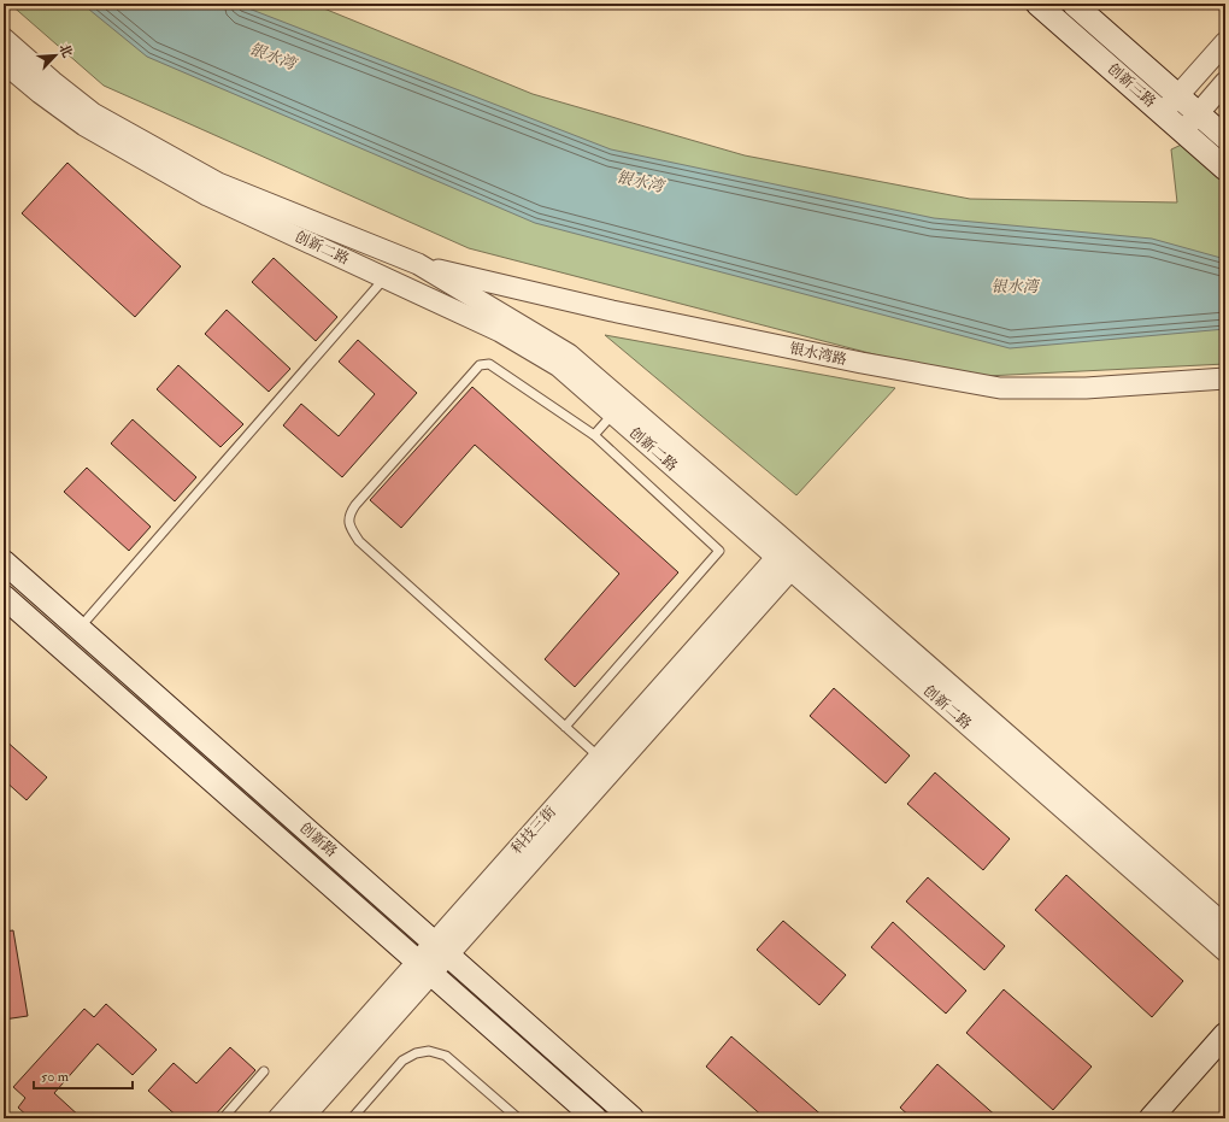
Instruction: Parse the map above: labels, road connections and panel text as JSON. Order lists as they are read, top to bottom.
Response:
{
  "streets": {
    "main road": ["创新三路", "创新路"],
    "street": ["创新二路", "银水湾路", "科技三街"]
  },
  "crossings": [
    ["创新二路", "银水湾路"],
    ["创新二路", "科技三街"],
    ["科技三街", "创新路"]
  ],
  "water": ["银水湾"],
  "scale_bar": "50 m",
  "north": "top right"
}
